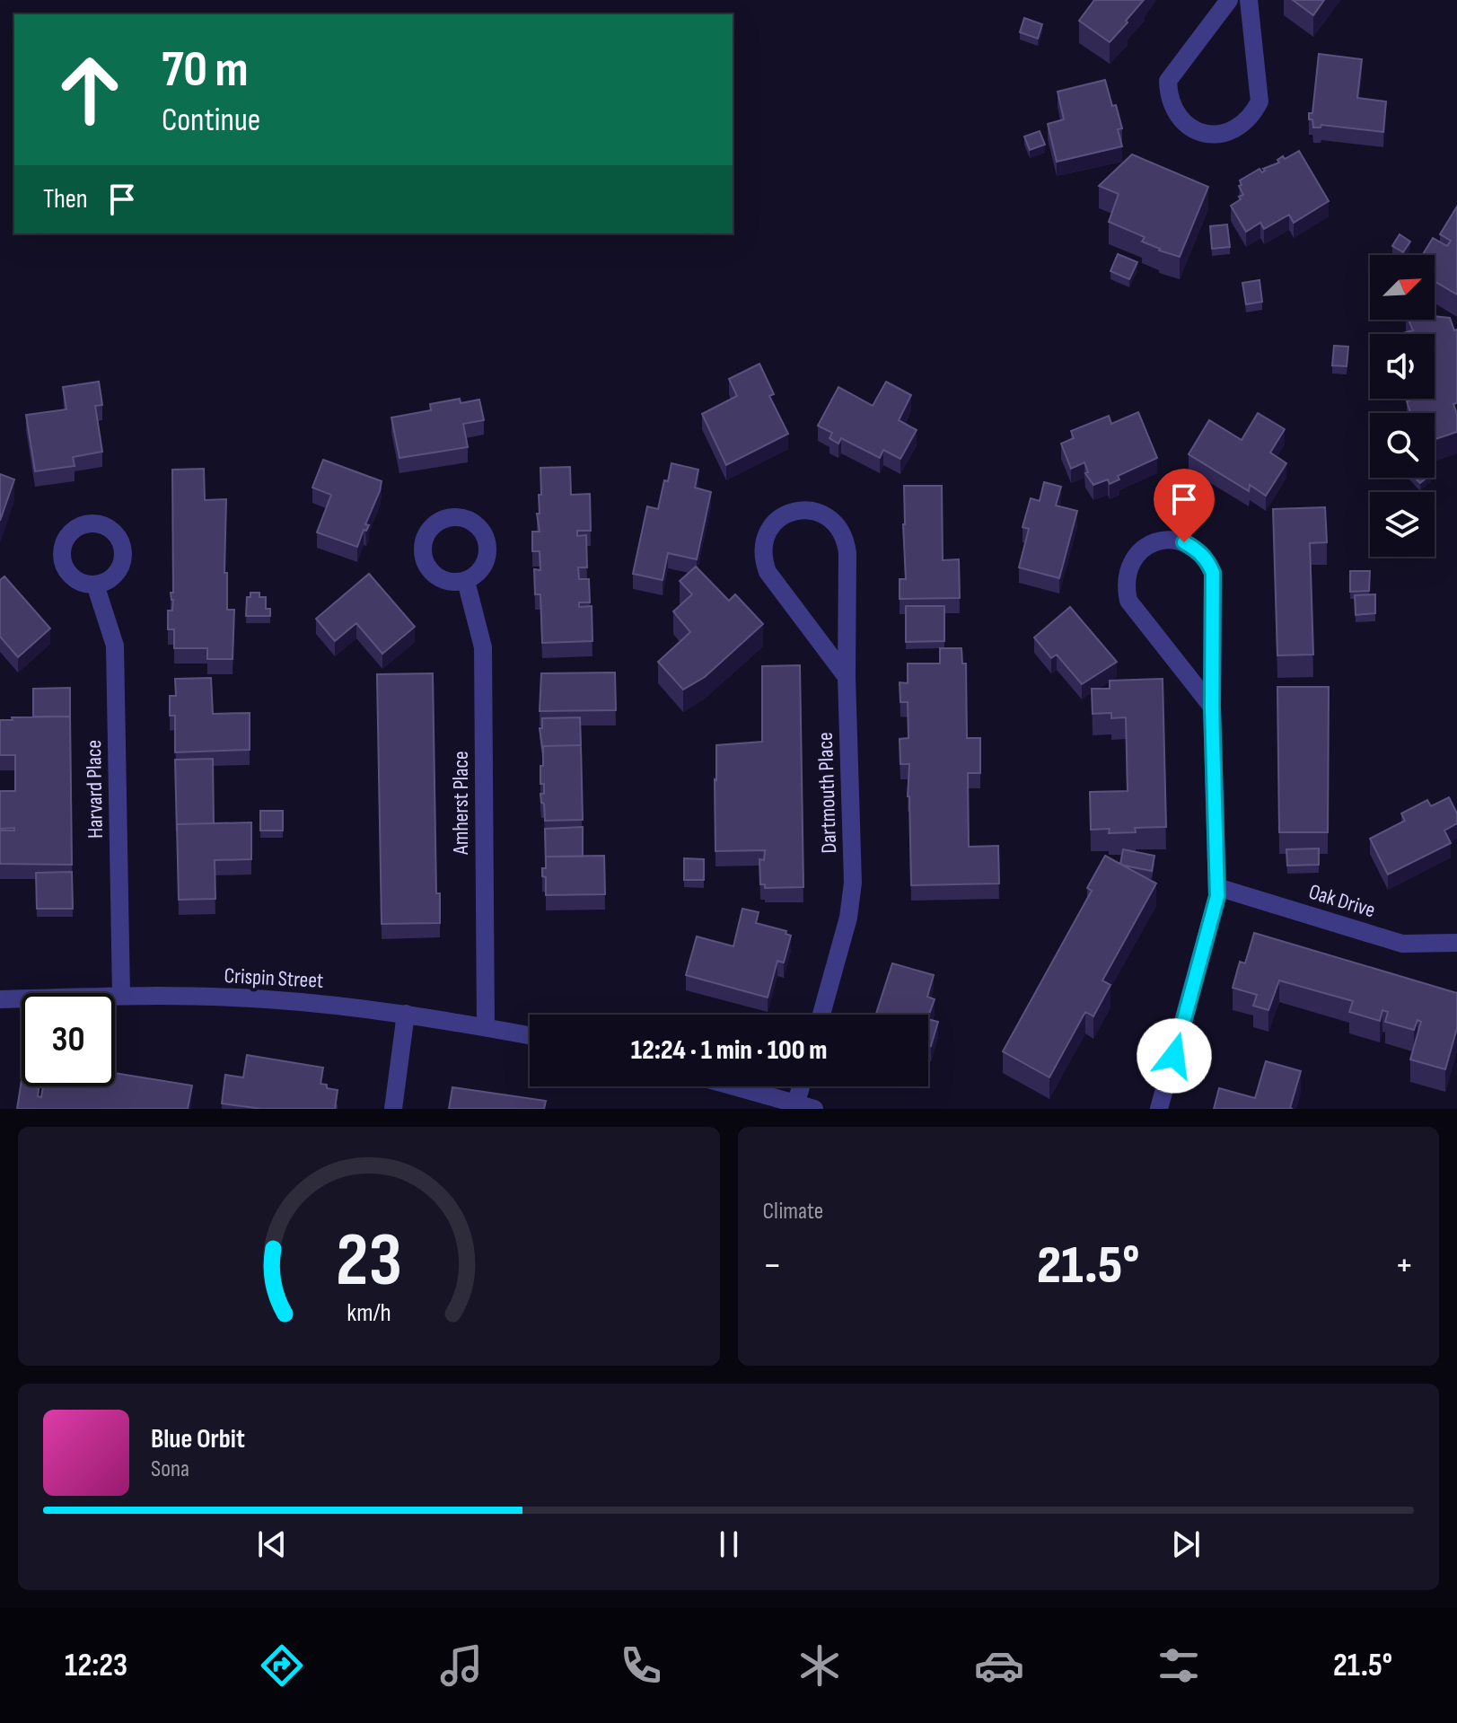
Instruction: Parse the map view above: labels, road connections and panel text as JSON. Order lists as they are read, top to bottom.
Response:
{
  "streets": {
    "street": [
      "Harvard Place",
      "Dartmouth Place",
      "Amherst Place",
      "Oak Drive",
      "Crispin Street"
    ]
  },
  "crossings": [
    ["Harvard Place", "Crispin Street"],
    ["Amherst Place", "Crispin Street"]
  ],
  "north": "top right",
  "page": {
    "turn": ["70 m", "Continue"],
    "then": "Then",
    "limit": "30",
    "trip": "12:24 · 1 min · 100 m",
    "tile": "Climate",
    "heat": ["−", "21.5°", "+"],
    "song": ["Blue Orbit", "Sona"],
    "tabs": ["12:23", "21.5°"],
    "gauge": ["23", "km/h"]
  }
}
